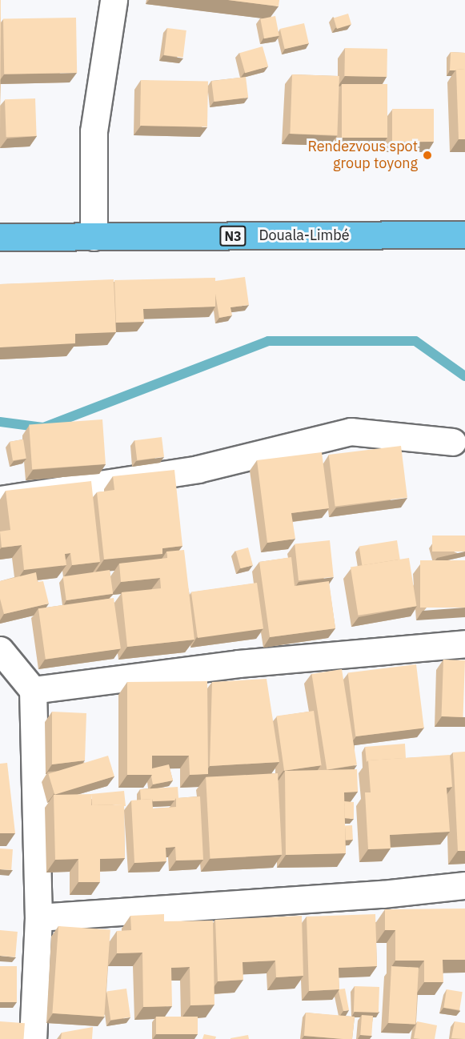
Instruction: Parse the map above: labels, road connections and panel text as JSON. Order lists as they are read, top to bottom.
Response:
{
  "streets": {
    "highway": ["Douala-Limbé", "N3"]
  },
  "places": ["Rendezvous spot group toyong"]
}
